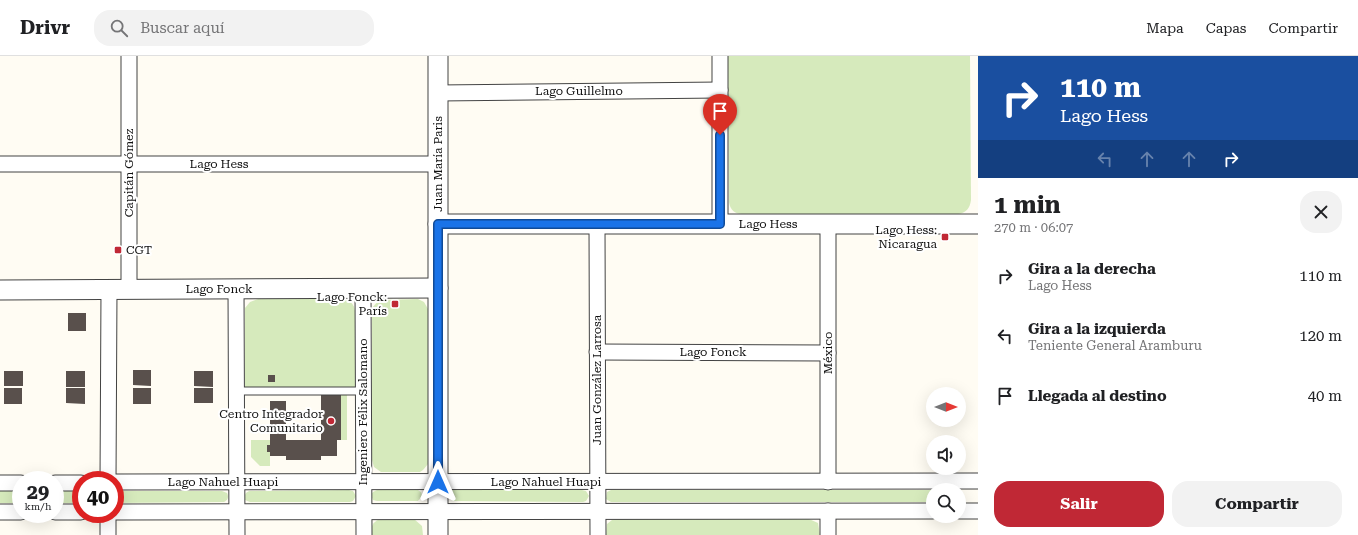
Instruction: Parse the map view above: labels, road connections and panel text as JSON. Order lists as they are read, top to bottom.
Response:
{
  "streets": {
    "street": [
      "Lago Guillelmo",
      "Lago Hess",
      "Juan María Paris",
      "Capitán Gómez",
      "Lago Fonck",
      "México",
      "Juan González Larrosa",
      "Ingeniero Félix Salomano",
      "Lago Nahuel Huapi"
    ]
  },
  "crossings": [
    ["Lago Guillelmo", "Juan María Paris"],
    ["Lago Hess", "Juan María Paris"],
    ["Lago Hess", "Capitán Gómez"],
    ["Lago Hess", "México"],
    ["Lago Hess", "Juan González Larrosa"],
    ["Juan María Paris", "Lago Fonck"],
    ["Juan María Paris", "Lago Nahuel Huapi"],
    ["Capitán Gómez", "Lago Fonck"],
    ["Lago Fonck", "México"],
    ["Lago Fonck", "Juan González Larrosa"],
    ["Lago Fonck", "Ingeniero Félix Salomano"],
    ["México", "Lago Nahuel Huapi"],
    ["Juan González Larrosa", "Lago Nahuel Huapi"],
    ["Ingeniero Félix Salomano", "Lago Nahuel Huapi"]
  ],
  "places": {
    "transit": ["Lago Hess: Nicaragua", "CGT", "Lago Fonck: París"],
    "other": ["Centro Integrador Comunitario"]
  },
  "north": "right",
  "page": {
    "header": "Drivr",
    "search": "Buscar aquí",
    "nav": ["Mapa", "Capas", "Compartir"],
    "turn": ["110 m", "Lago Hess"],
    "heading": ["1 min", "270 m · 06:07"],
    "list": [
      {
        "name": "Gira a la derecha",
        "note": "Lago Hess",
        "value": "110 m"
      },
      {
        "name": "Gira a la izquierda",
        "note": "Teniente General Aramburu",
        "value": "120 m"
      },
      {
        "name": "Llegada al destino",
        "value": "40 m"
      }
    ],
    "speed": "29 km/h",
    "limit": "40",
    "buttons": ["Salir", "Compartir"]
  }
}
